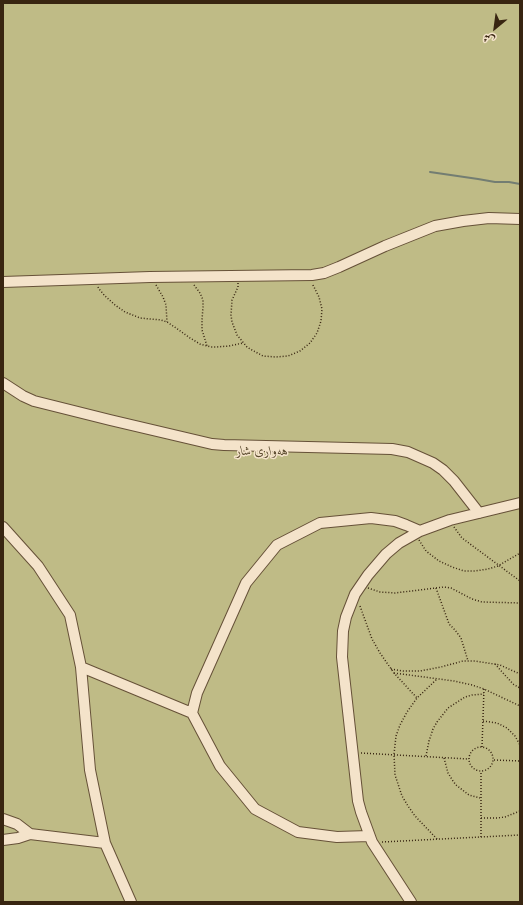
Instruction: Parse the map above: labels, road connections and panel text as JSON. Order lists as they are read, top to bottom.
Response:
{
  "parks": ["هەواری شار"],
  "north": "bottom left"
}
